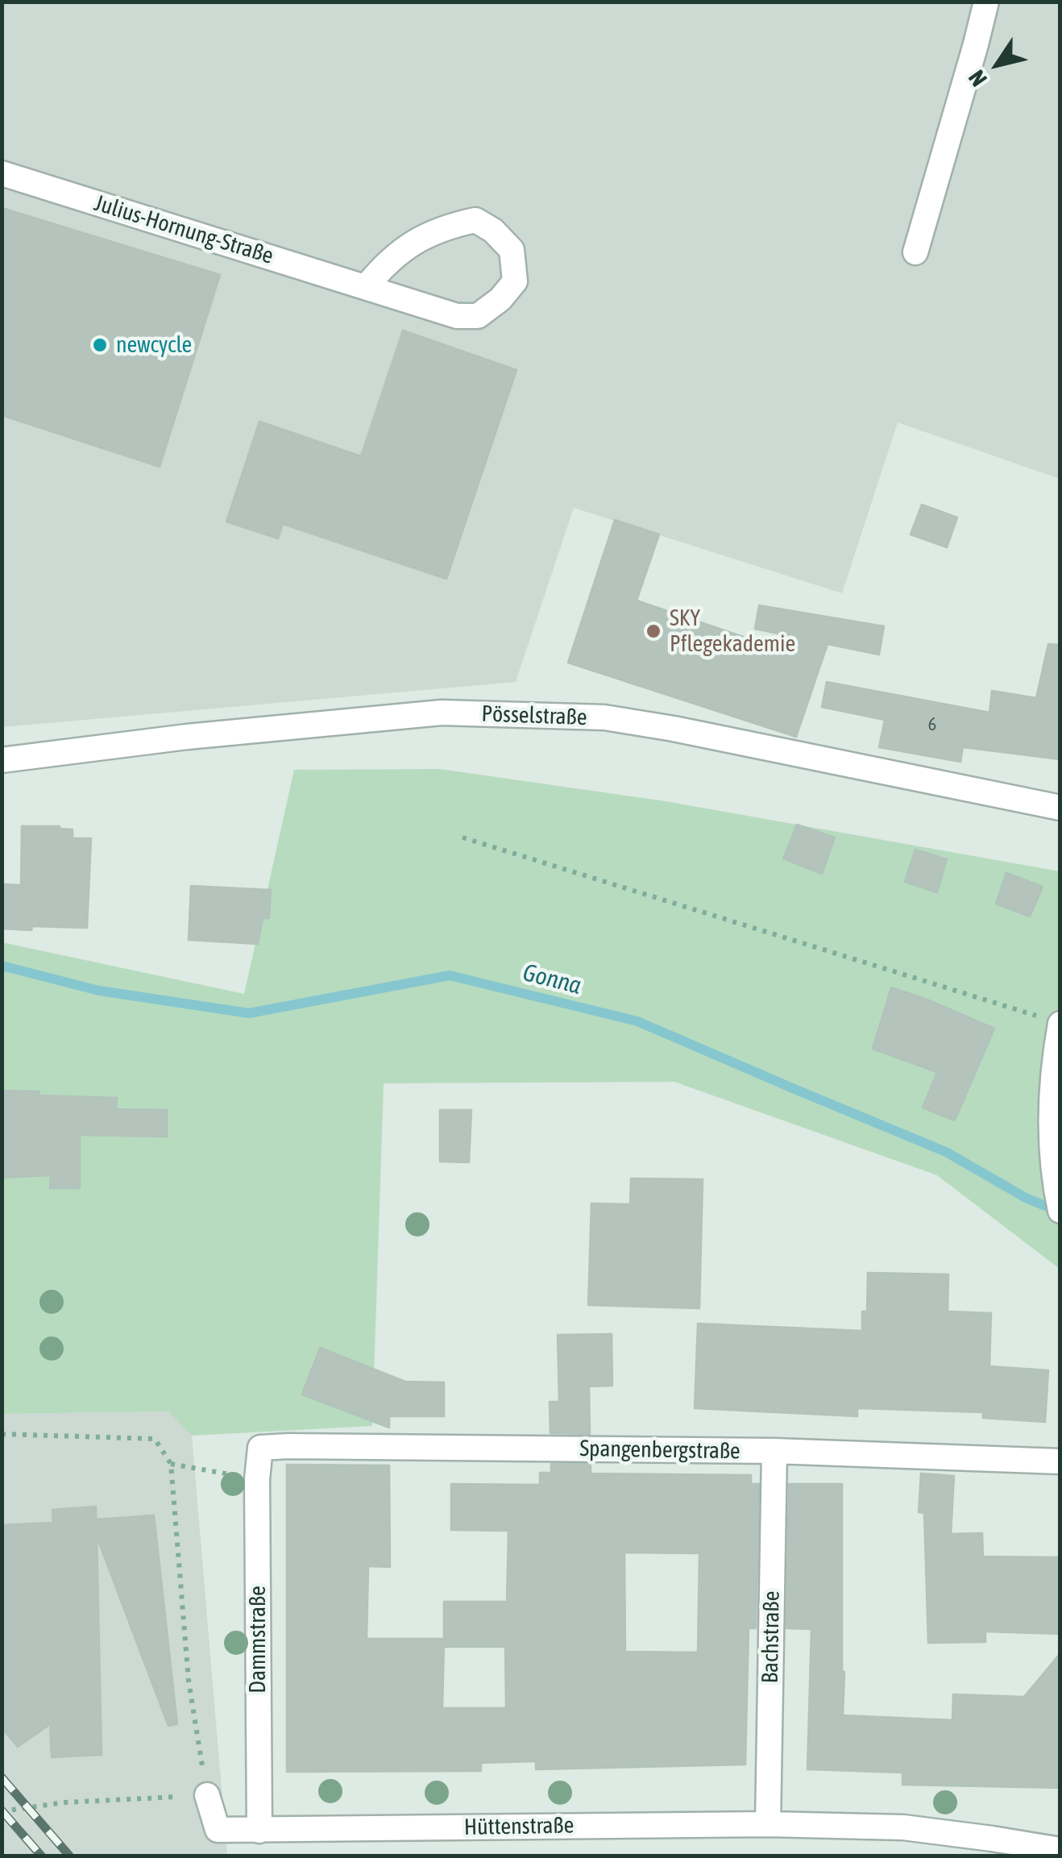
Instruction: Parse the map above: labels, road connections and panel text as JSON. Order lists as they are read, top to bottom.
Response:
{
  "streets": {
    "street": [
      "Julius-Hornung-Straße",
      "Pösselstraße",
      "Spangenbergstraße",
      "Bachstraße",
      "Dammstraße",
      "Hüttenstraße"
    ]
  },
  "crossings": [
    ["Spangenbergstraße", "Bachstraße"],
    ["Spangenbergstraße", "Dammstraße"],
    ["Bachstraße", "Hüttenstraße"],
    ["Dammstraße", "Hüttenstraße"]
  ],
  "water": ["Gonna"],
  "places": ["newcycle", "SKY Pflegekademie"],
  "house_numbers": ["6"],
  "north": "bottom left"
}
